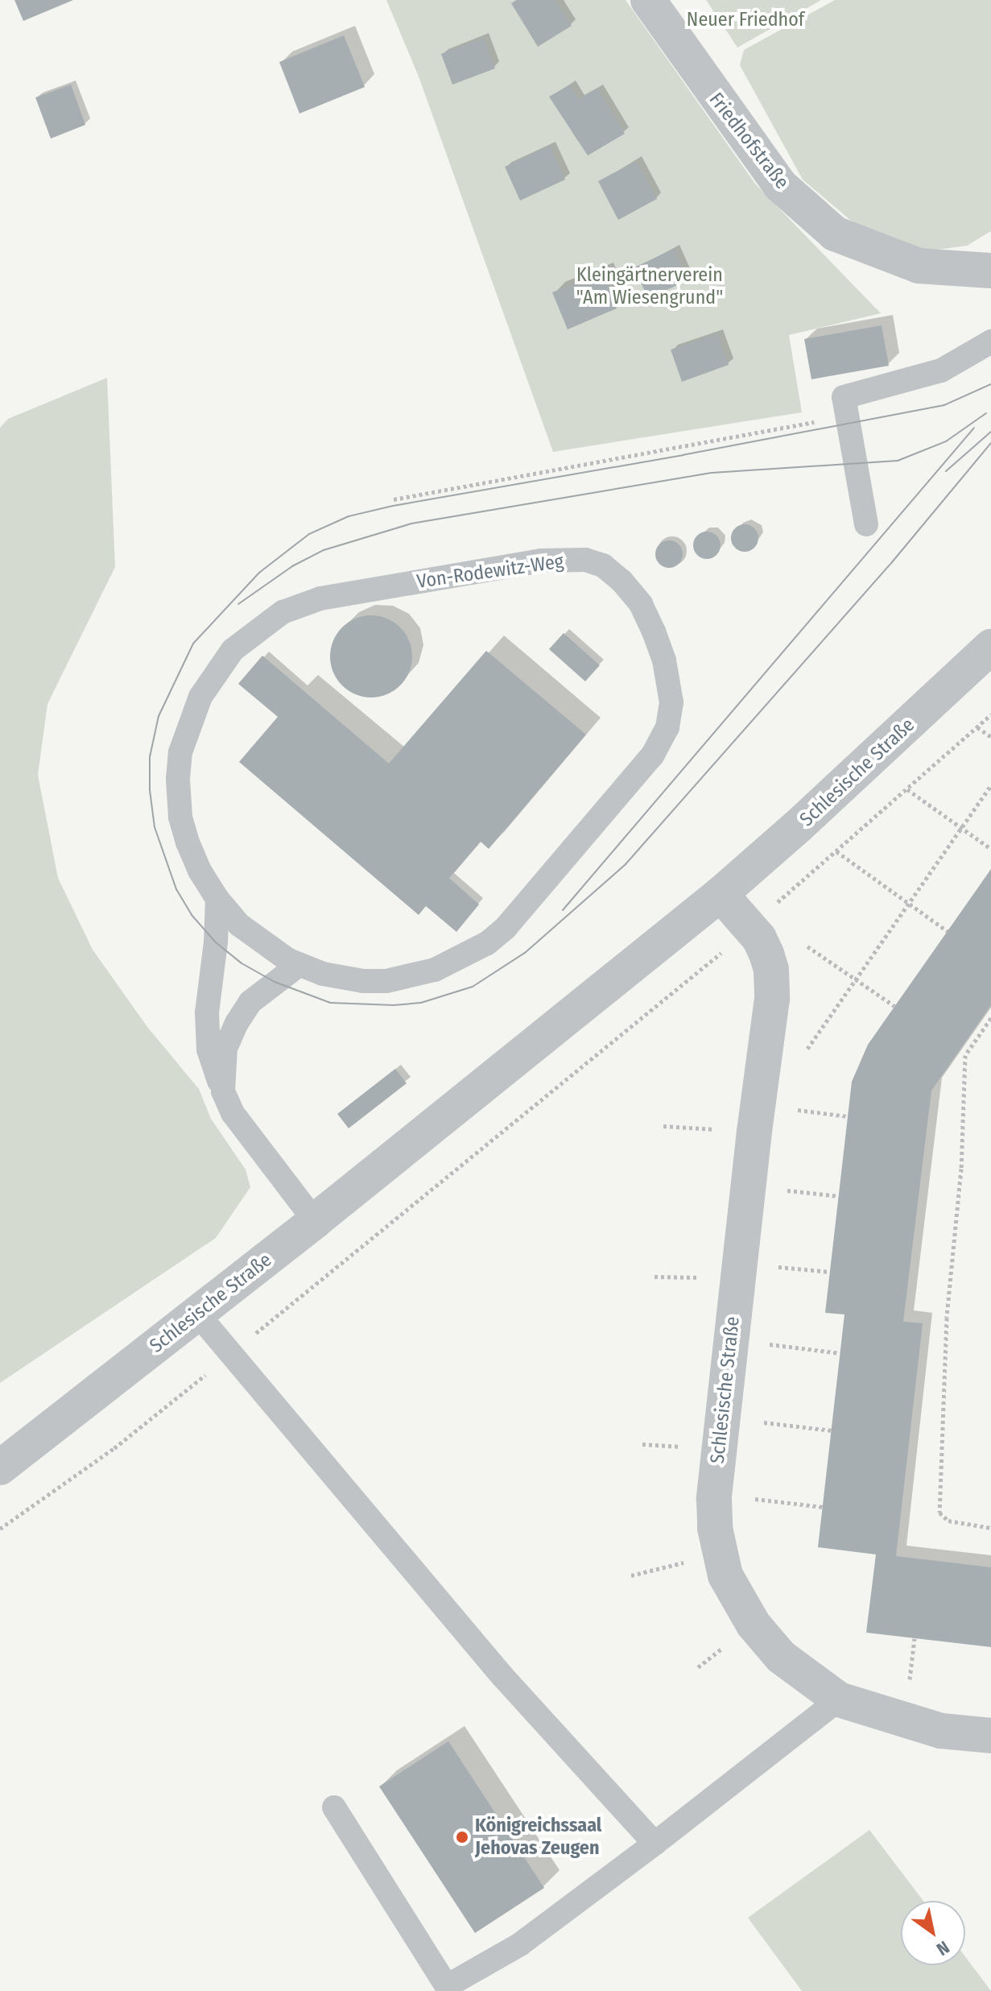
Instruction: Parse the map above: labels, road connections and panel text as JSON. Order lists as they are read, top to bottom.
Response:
{
  "streets": {
    "street": ["Friedhofstraße", "Schlesische Straße"],
    "lane": ["Von-Rodewitz-Weg"]
  },
  "parks": ["Neuer Friedhof", "Kleingärtnerverein \"Am Wiesengrund\""],
  "places": ["Königreichssaal Jehovas Zeugen"],
  "north": "bottom right"
}
